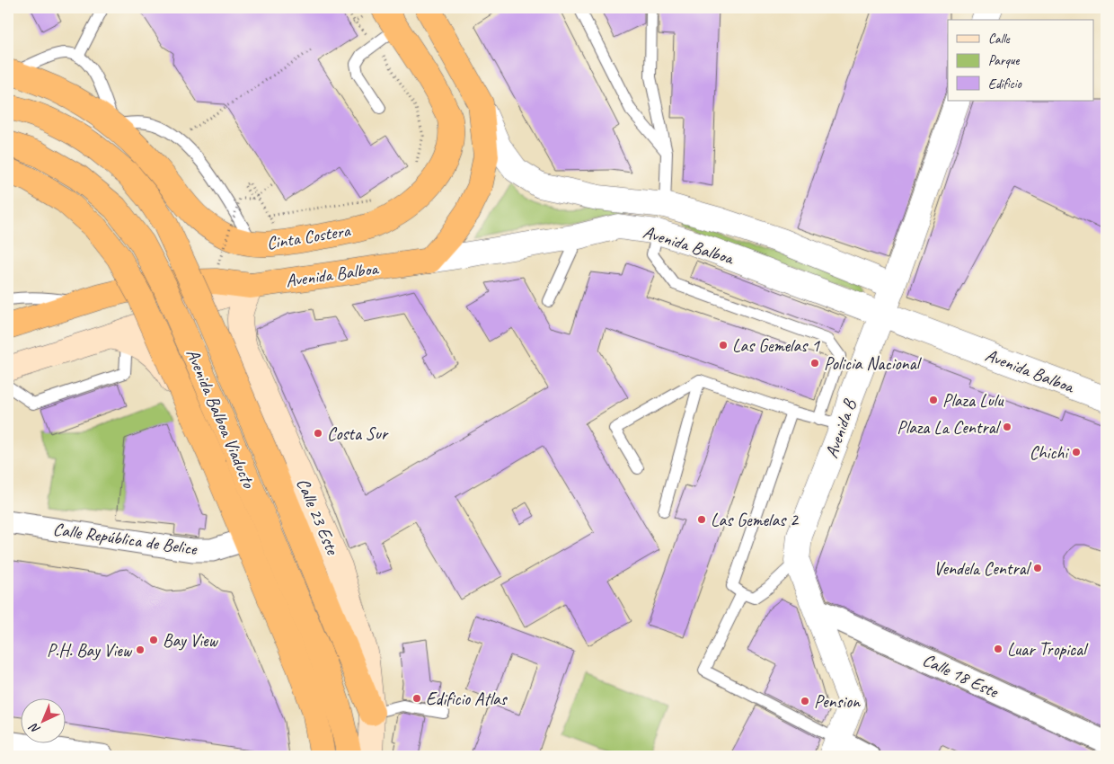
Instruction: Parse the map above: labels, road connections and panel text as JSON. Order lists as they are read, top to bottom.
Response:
{
  "streets": {
    "highway": ["Cinta Costera", "Avenida Balboa", "Avenida Balboa Viaducto"],
    "main road": ["Calle 23 Este"],
    "street": ["Avenida B", "Calle República de Belice", "Calle 18 Este"]
  },
  "crossings": [
    ["Avenida Balboa", "Avenida B"],
    ["Avenida Balboa", "Calle 23 Este"],
    ["Avenida B", "Calle 18 Este"]
  ],
  "places": [
    "Las Gemelas 1",
    "Policia Nacional",
    "Plaza Lulu",
    "Plaza La Central",
    "Costa Sur",
    "Chichi",
    "Las Gemelas 2",
    "Vendela Central",
    "Bay View",
    "Luar Tropical",
    "P.H. Bay View",
    "Edificio Atlas",
    "Pension"
  ],
  "legend": ["Calle", "Parque", "Edificio"],
  "north": "bottom left"
}
